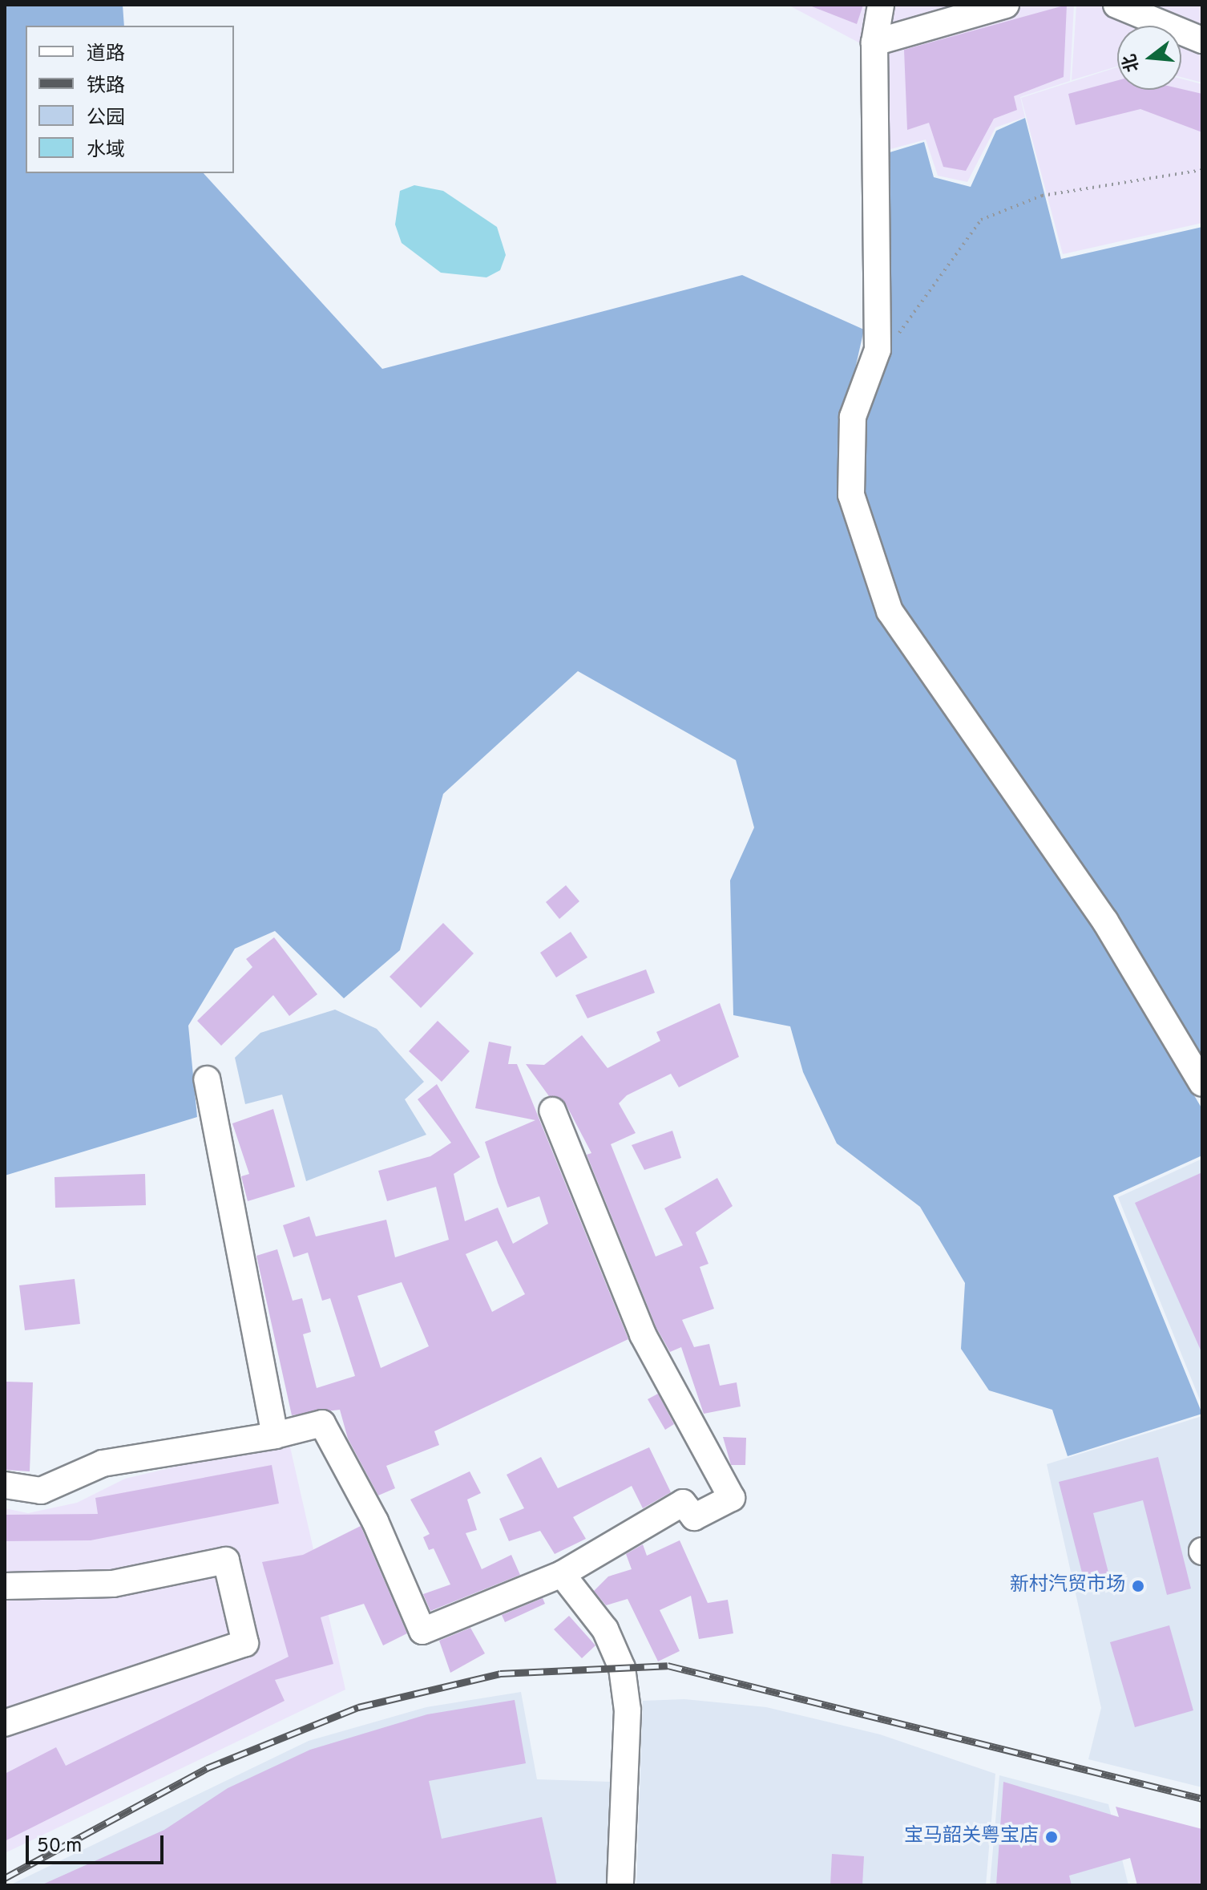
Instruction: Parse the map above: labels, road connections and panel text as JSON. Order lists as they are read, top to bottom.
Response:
{
  "places": ["新村汽贸市场", "宝马韶关粤宝店"],
  "legend": [
    "道路",
    "铁路",
    "公园",
    "水域"
  ],
  "scale_bar": "50 m",
  "north": "left"
}
